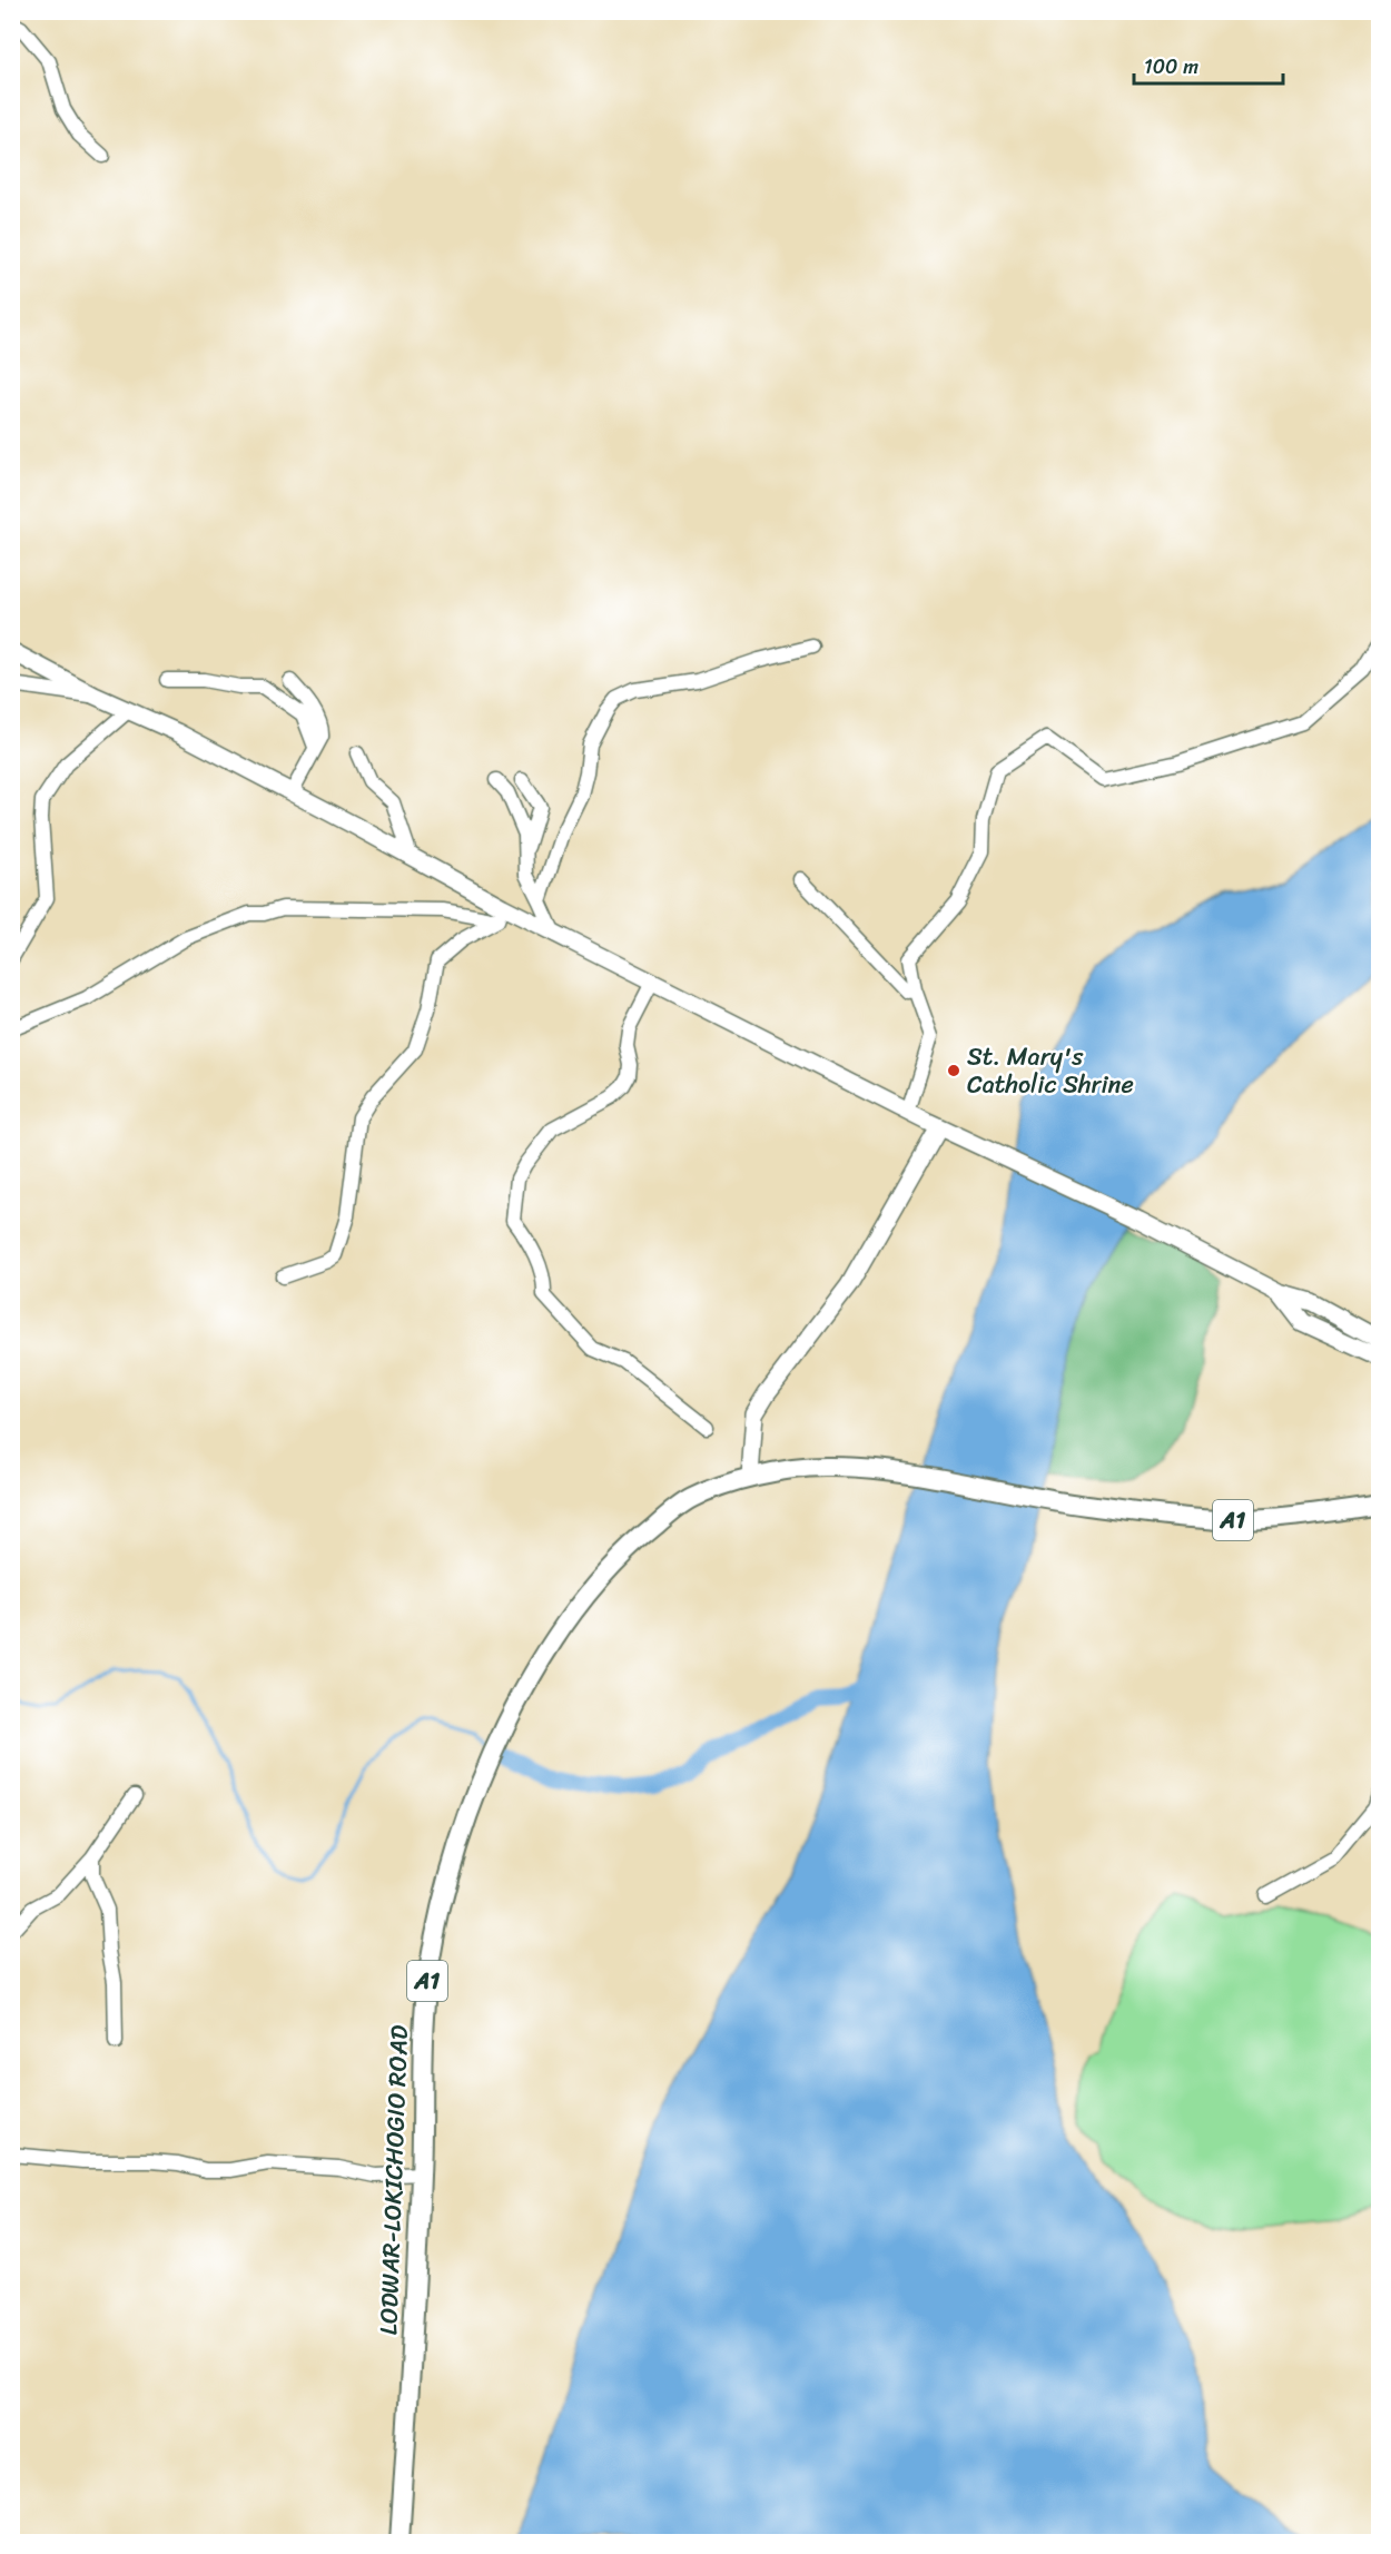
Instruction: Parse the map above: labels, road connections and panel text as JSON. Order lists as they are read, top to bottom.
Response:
{
  "streets": {
    "highway": ["A1", "LODWAR-LOKICHOGIO ROAD"]
  },
  "crossings": [
    ["A1", "LODWAR-LOKICHOGIO ROAD"]
  ],
  "places": ["St. Mary's Catholic Shrine"],
  "scale_bar": "100 m"
}
